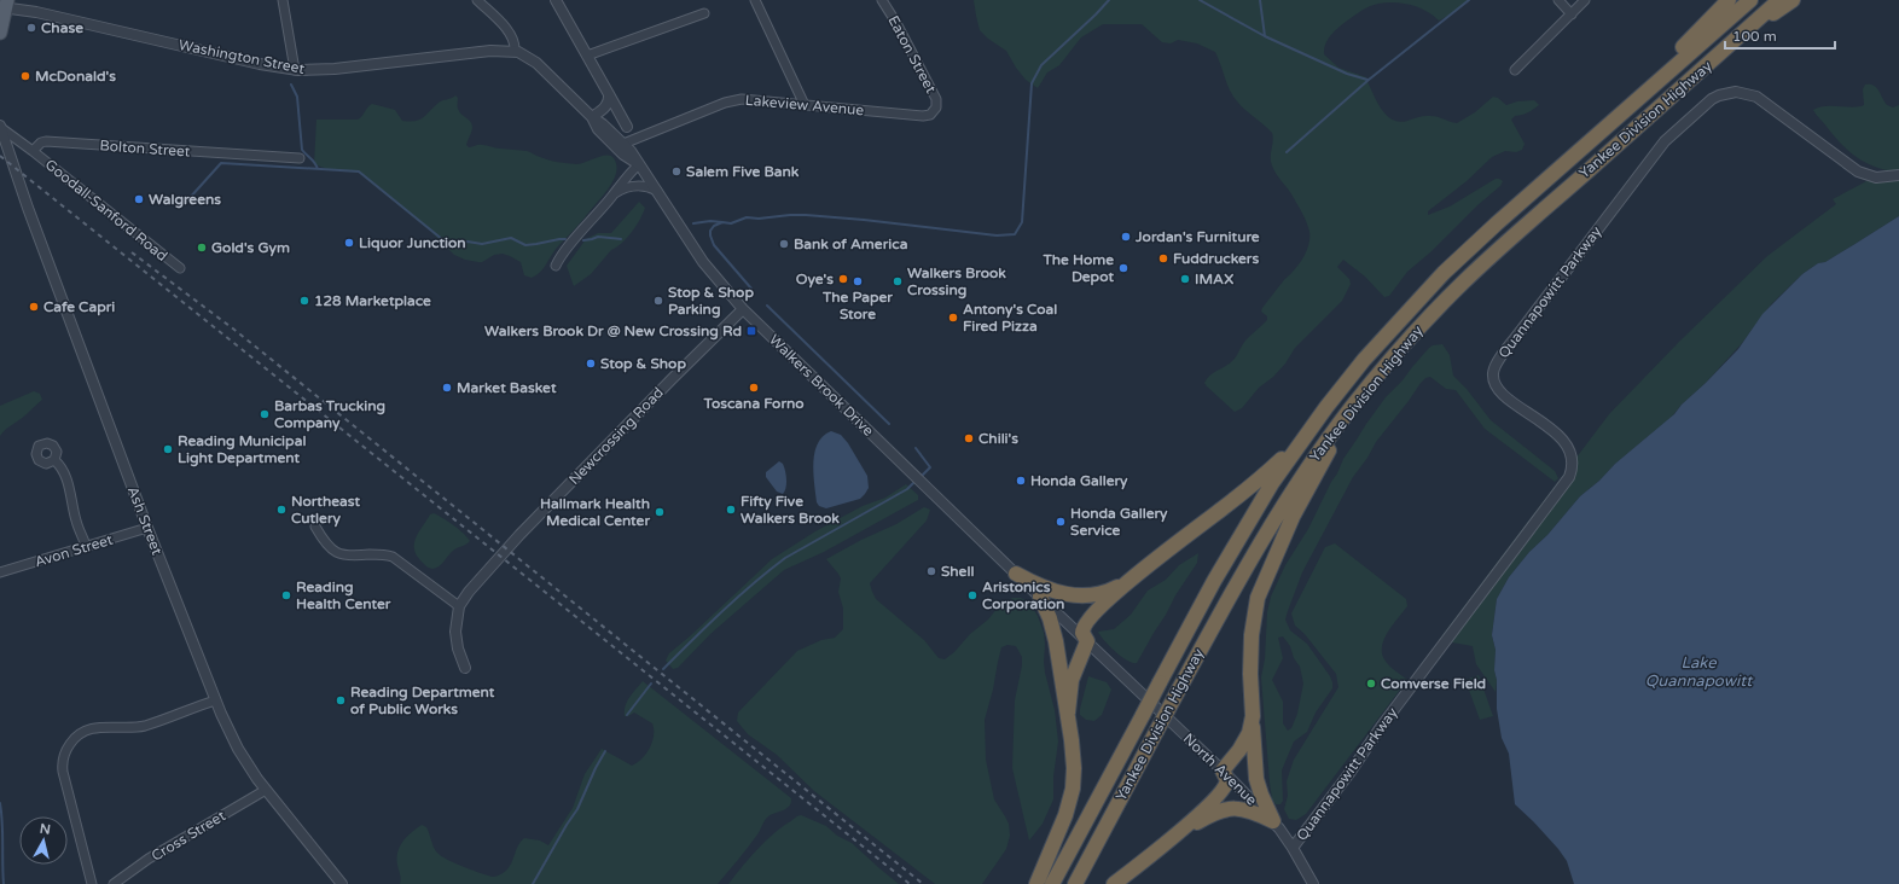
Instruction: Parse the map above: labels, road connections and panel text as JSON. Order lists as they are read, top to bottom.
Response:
{
  "streets": {
    "highway": ["Yankee Division Highway"],
    "street": [
      "Eaton Street",
      "Washington Street",
      "Lakeview Avenue",
      "Bolton Street",
      "Goodall-Sanford Road",
      "Quannapowitt Parkway",
      "Walkers Brook Drive",
      "Newcrossing Road",
      "Ash Street",
      "Avon Street",
      "North Avenue",
      "Cross Street"
    ]
  },
  "crossings": [
    ["Eaton Street", "Lakeview Avenue"],
    ["Lakeview Avenue", "Walkers Brook Drive"],
    ["Bolton Street", "Goodall-Sanford Road"],
    ["Quannapowitt Parkway", "North Avenue"],
    ["Walkers Brook Drive", "Newcrossing Road"],
    ["Walkers Brook Drive", "North Avenue"],
    ["Ash Street", "Avon Street"],
    ["Ash Street", "Cross Street"]
  ],
  "water": ["Lake Quannapowitt"],
  "places": {
    "other": [
      "Chase",
      "McDonald's",
      "Salem Five Bank",
      "Walgreens",
      "Jordan's Furniture",
      "Liquor Junction",
      "Bank of America",
      "Gold's Gym",
      "Fuddruckers",
      "The Home Depot",
      "Oye's",
      "IMAX",
      "The Paper Store",
      "Walkers Brook Crossing",
      "128 Marketplace",
      "Stop & Shop Parking",
      "Cafe Capri",
      "Antony's Coal Fired Pizza",
      "Stop & Shop",
      "Market Basket",
      "Toscana Forno",
      "Barbas Trucking Company",
      "Chili's",
      "Reading Municipal Light Department",
      "Honda Gallery",
      "Northeast Cutlery",
      "Fifty Five Walkers Brook",
      "Hallmark Health Medical Center",
      "Honda Gallery Service",
      "Shell",
      "Reading Health Center",
      "Aristonics Corporation",
      "Comverse Field",
      "Reading Department of Public Works"
    ],
    "transit": ["Walkers Brook Dr @ New Crossing Rd"]
  },
  "scale_bar": "100 m",
  "north": "top"
}
